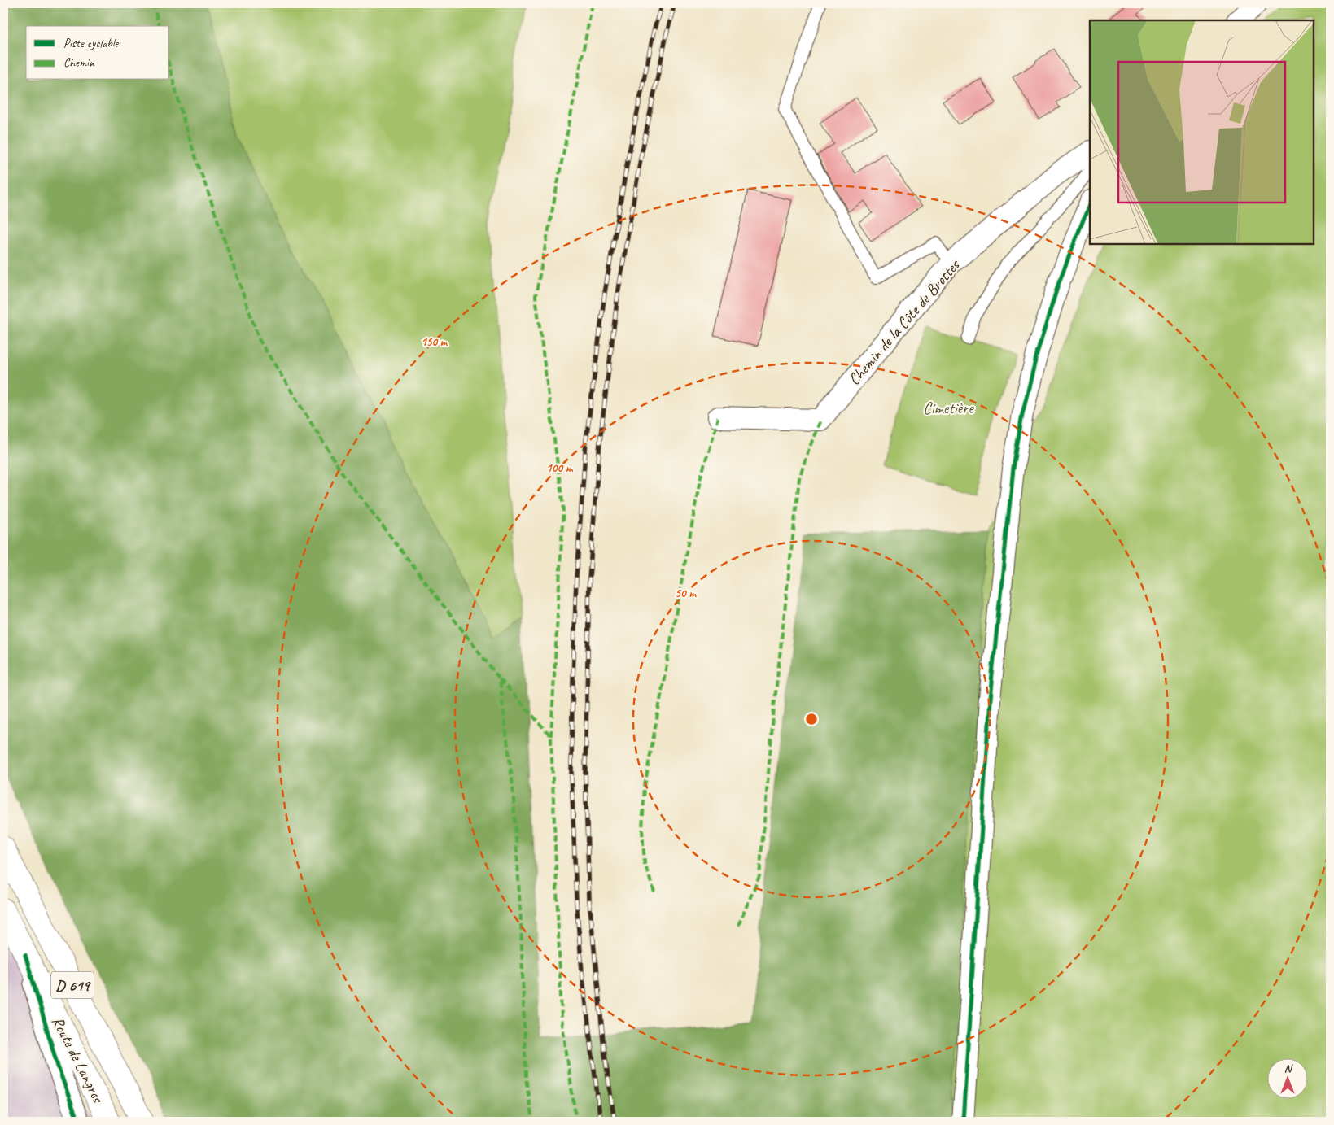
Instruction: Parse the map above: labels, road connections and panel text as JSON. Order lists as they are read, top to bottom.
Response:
{
  "streets": {
    "main road": ["D 619", "Route de Langres"],
    "street": ["Chemin de la Côte de Brottes"]
  },
  "parks": ["Cimetière"],
  "legend": ["Piste cyclable", "Chemin"],
  "north": "top",
  "rings": ["150 m", "100 m", "50 m"]
}
